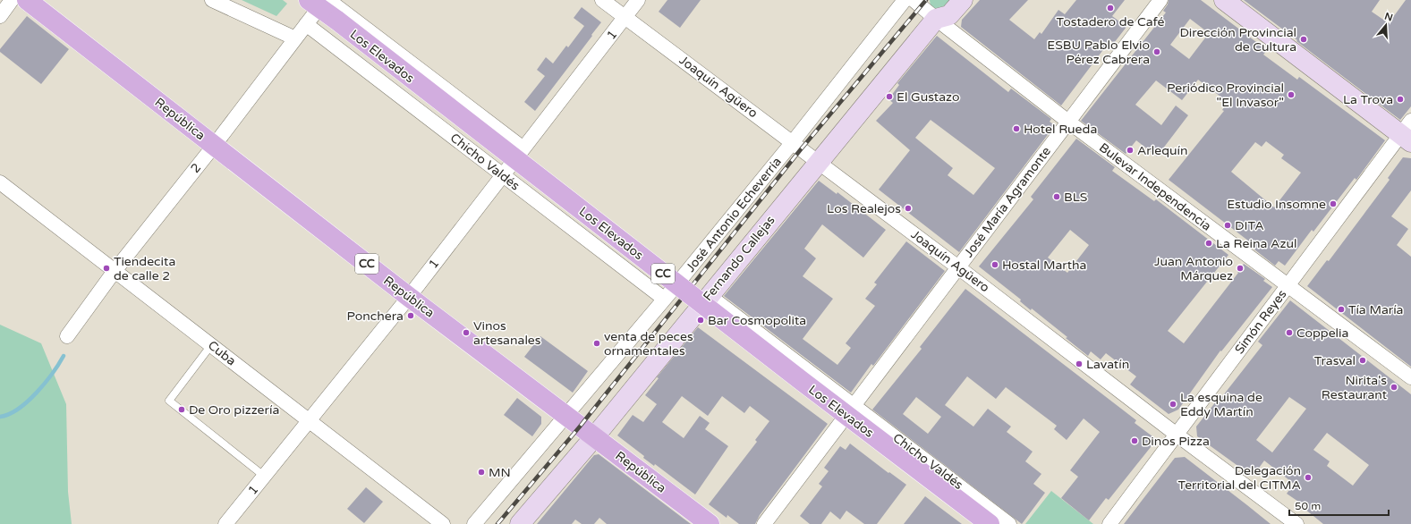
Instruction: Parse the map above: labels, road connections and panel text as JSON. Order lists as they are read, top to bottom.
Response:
{
  "streets": {
    "main road": ["Los Elevados", "República", "CC"],
    "street": [
      "1",
      "Joaquín Agüero",
      "Chicho Valdés",
      "2",
      "Bulevar Independencia",
      "José María Agramonte",
      "José Antonio Echeverría",
      "Fernando Callejas",
      "Simón Reyes",
      "Cuba"
    ]
  },
  "crossings": [
    ["1", "Joaquín Agüero"],
    ["1", "República"],
    ["1", "Chicho Valdés"],
    ["1", "Cuba"],
    ["Los Elevados", "2"],
    ["Joaquín Agüero", "José María Agramonte"],
    ["Joaquín Agüero", "José Antonio Echeverría"],
    ["Joaquín Agüero", "Fernando Callejas"],
    ["Joaquín Agüero", "Simón Reyes"],
    ["República", "2"],
    ["República", "José Antonio Echeverría"],
    ["República", "Fernando Callejas"],
    ["Chicho Valdés", "2"],
    ["Chicho Valdés", "José María Agramonte"],
    ["Chicho Valdés", "José Antonio Echeverría"],
    ["Chicho Valdés", "Fernando Callejas"],
    ["2", "Cuba"],
    ["Bulevar Independencia", "José María Agramonte"],
    ["Bulevar Independencia", "Fernando Callejas"],
    ["Bulevar Independencia", "Simón Reyes"]
  ],
  "places": [
    "Tostadero de Café",
    "Dirección Provincial de Cultura",
    "ESBU Pablo Elvio Pérez Cabrera",
    "Periódico Provincial \"El Invasor\"",
    "El Gustazo",
    "La Trova",
    "Hotel Rueda",
    "Arlequín",
    "BLS",
    "Estudio Insomne",
    "Los Realejos",
    "DITA",
    "La Reina Azul",
    "Hostal Martha",
    "Tiendecita de calle 2",
    "Juan Antonio Márquez",
    "Tía María",
    "Ponchera",
    "Bar Cosmopolita",
    "Vinos artesanales",
    "Coppelia",
    "venta de peces ornamentales",
    "Trasval",
    "Lavatín",
    "Nirita's Restaurant",
    "La esquina de Eddy Martín",
    "De Oro pizzería",
    "Dinos Pizza",
    "MN",
    "Delegación Territorial del CITMA"
  ],
  "scale_bar": "50 m",
  "north": "top"
}
